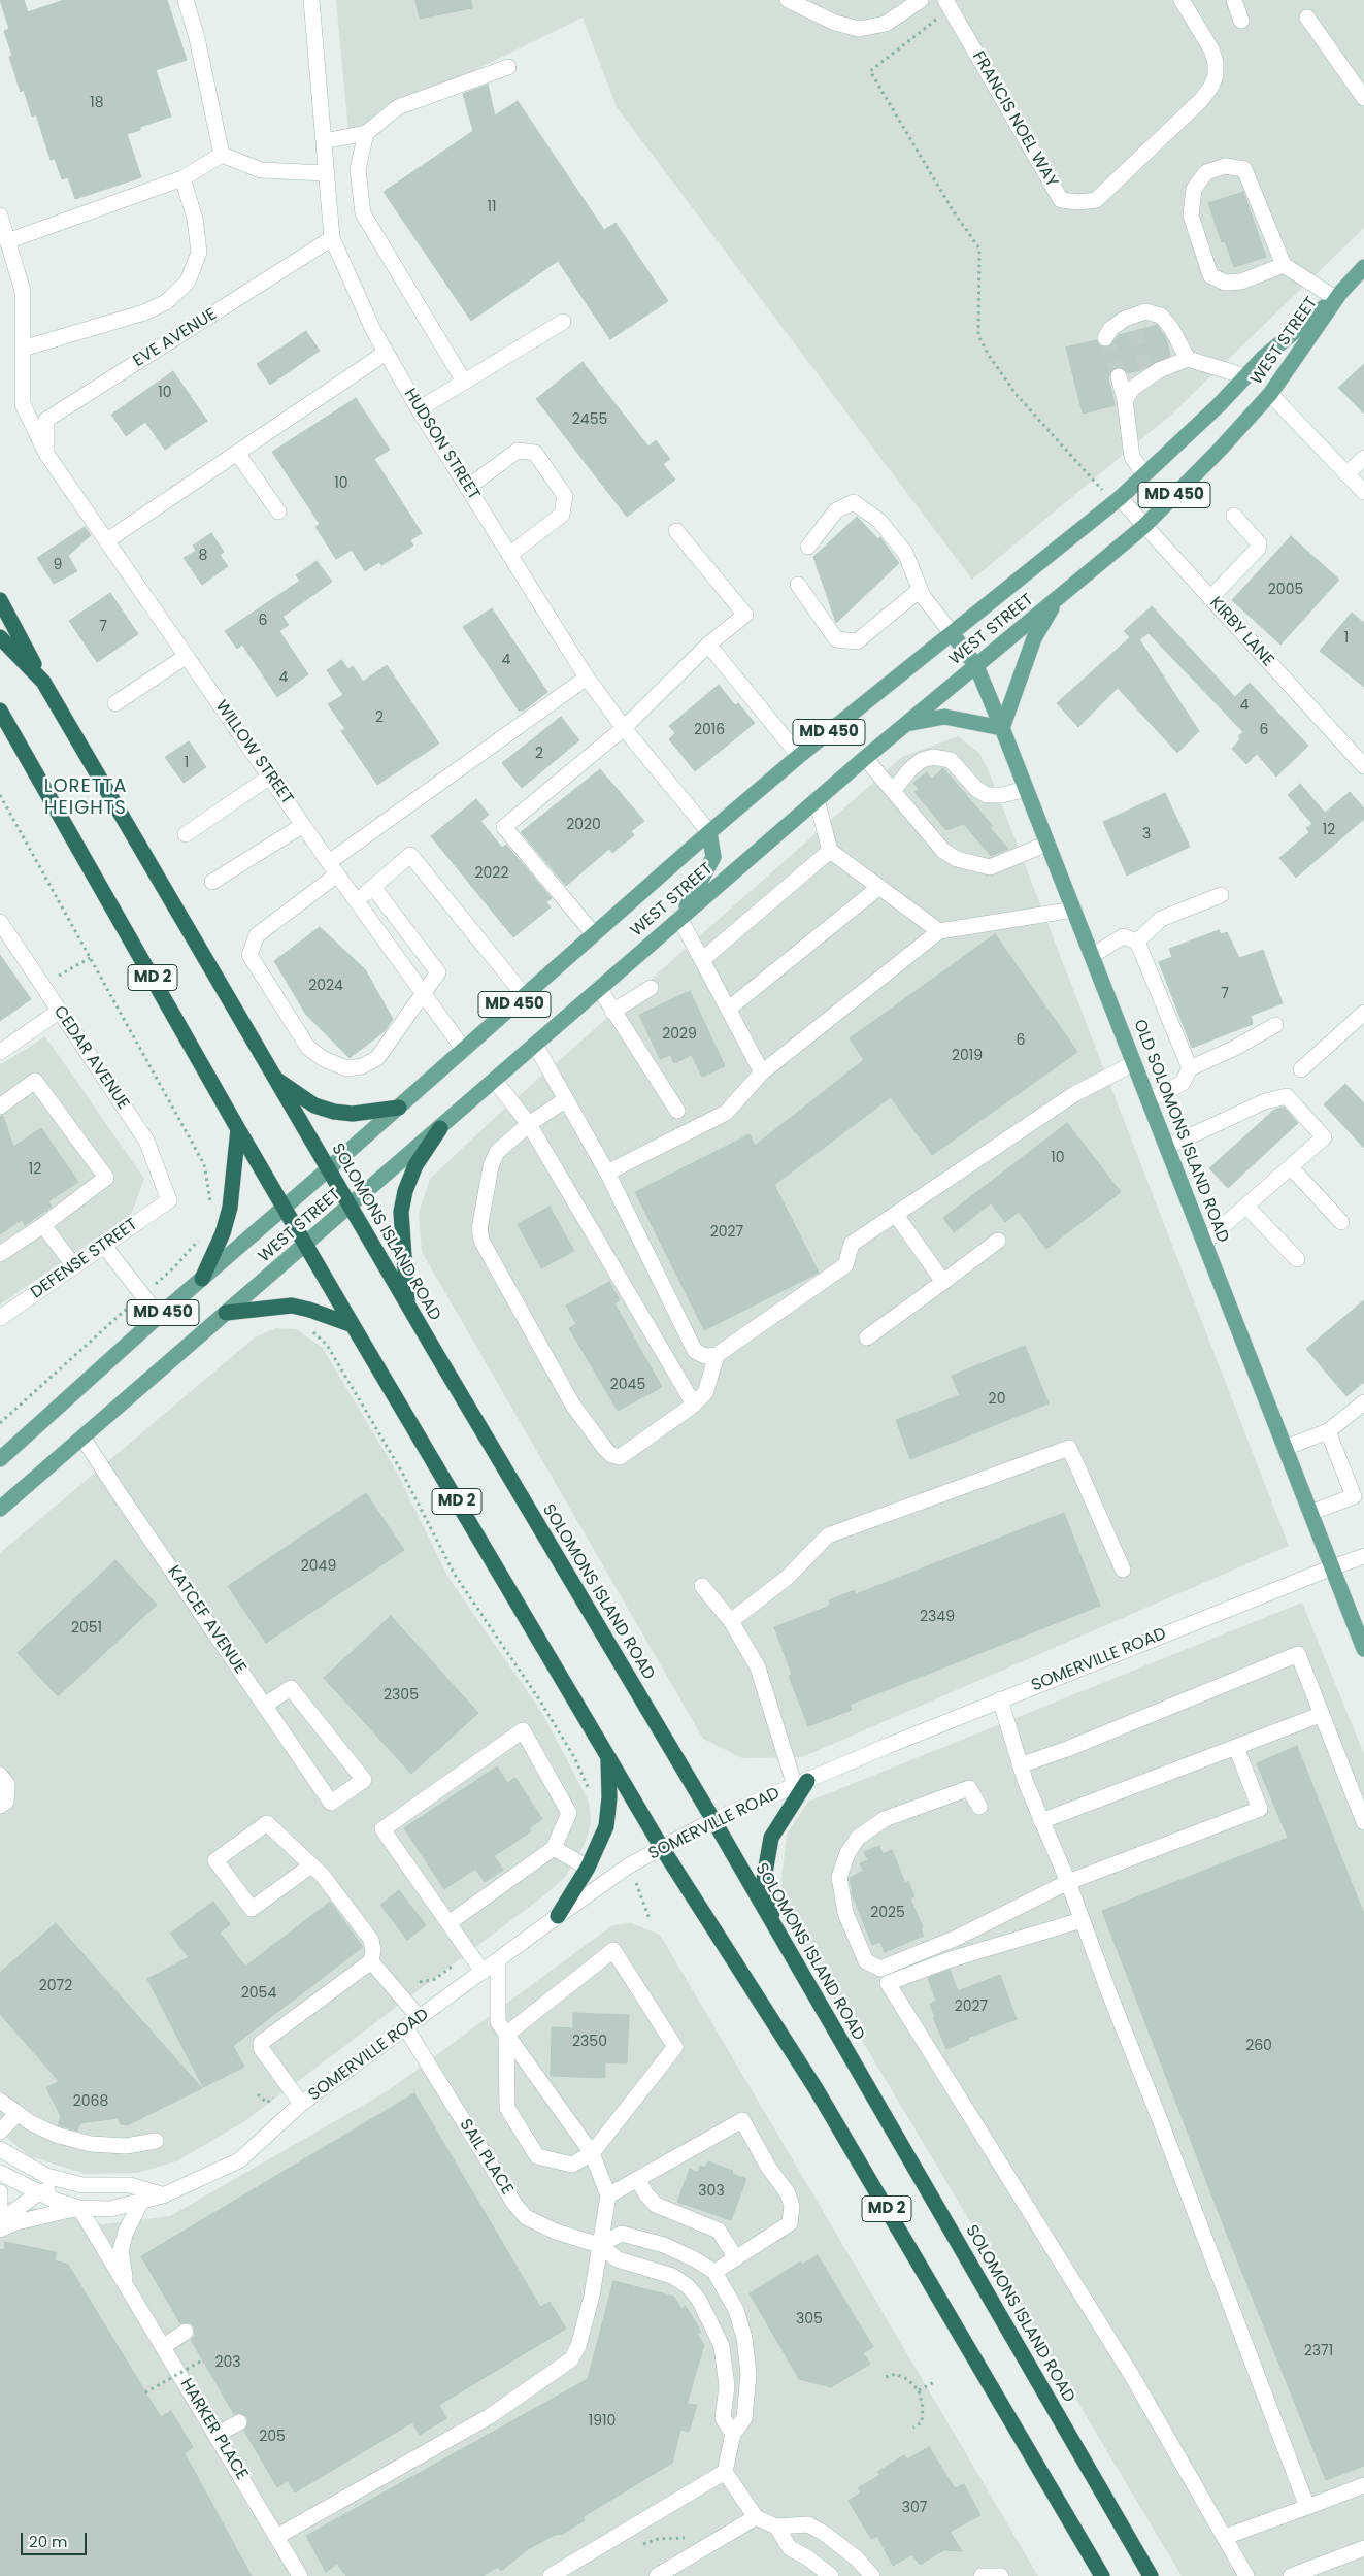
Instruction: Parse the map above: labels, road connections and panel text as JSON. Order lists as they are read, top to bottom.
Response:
{
  "streets": {
    "highway": ["MD 2", "SOLOMONS ISLAND ROAD"],
    "main road": ["WEST STREET", "MD 450", "OLD SOLOMONS ISLAND ROAD"],
    "street": [
      "FRANCIS NOEL WAY",
      "EVE AVENUE",
      "HUDSON STREET",
      "KIRBY LANE",
      "WILLOW STREET",
      "CEDAR AVENUE",
      "DEFENSE STREET",
      "KATCEF AVENUE",
      "SOMERVILLE ROAD",
      "SAIL PLACE",
      "HARKER PLACE"
    ]
  },
  "crossings": [
    ["EVE AVENUE", "HUDSON STREET"],
    ["EVE AVENUE", "WILLOW STREET"],
    ["WEST STREET", "HUDSON STREET"],
    ["WEST STREET", "KIRBY LANE"],
    ["WEST STREET", "WILLOW STREET"],
    ["WEST STREET", "MD 2"],
    ["WEST STREET", "OLD SOLOMONS ISLAND ROAD"],
    ["WEST STREET", "SOLOMONS ISLAND ROAD"],
    ["WEST STREET", "KATCEF AVENUE"],
    ["MD 2", "SOLOMONS ISLAND ROAD"],
    ["MD 2", "SOMERVILLE ROAD"],
    ["CEDAR AVENUE", "DEFENSE STREET"],
    ["OLD SOLOMONS ISLAND ROAD", "SOMERVILLE ROAD"],
    ["SOLOMONS ISLAND ROAD", "SOMERVILLE ROAD"],
    ["SOMERVILLE ROAD", "SAIL PLACE"],
    ["SOMERVILLE ROAD", "HARKER PLACE"]
  ],
  "districts": ["LORETTA HEIGHTS"],
  "house_numbers": [
    "18",
    "11",
    "10",
    "2455",
    "10",
    "8",
    "9",
    "2005",
    "6",
    "7",
    "1",
    "4",
    "4",
    "4",
    "2",
    "2016",
    "6",
    "2",
    "1",
    "2020",
    "12",
    "3",
    "2022",
    "2024",
    "7",
    "2029",
    "6",
    "2019",
    "10",
    "12",
    "2027",
    "2045",
    "20",
    "2049",
    "2349",
    "2051",
    "2305",
    "2025",
    "2072",
    "2054",
    "2027",
    "2350",
    "260",
    "2068",
    "303",
    "305",
    "2371",
    "203",
    "1910",
    "205",
    "307"
  ],
  "scale_bar": "20 m"
}
